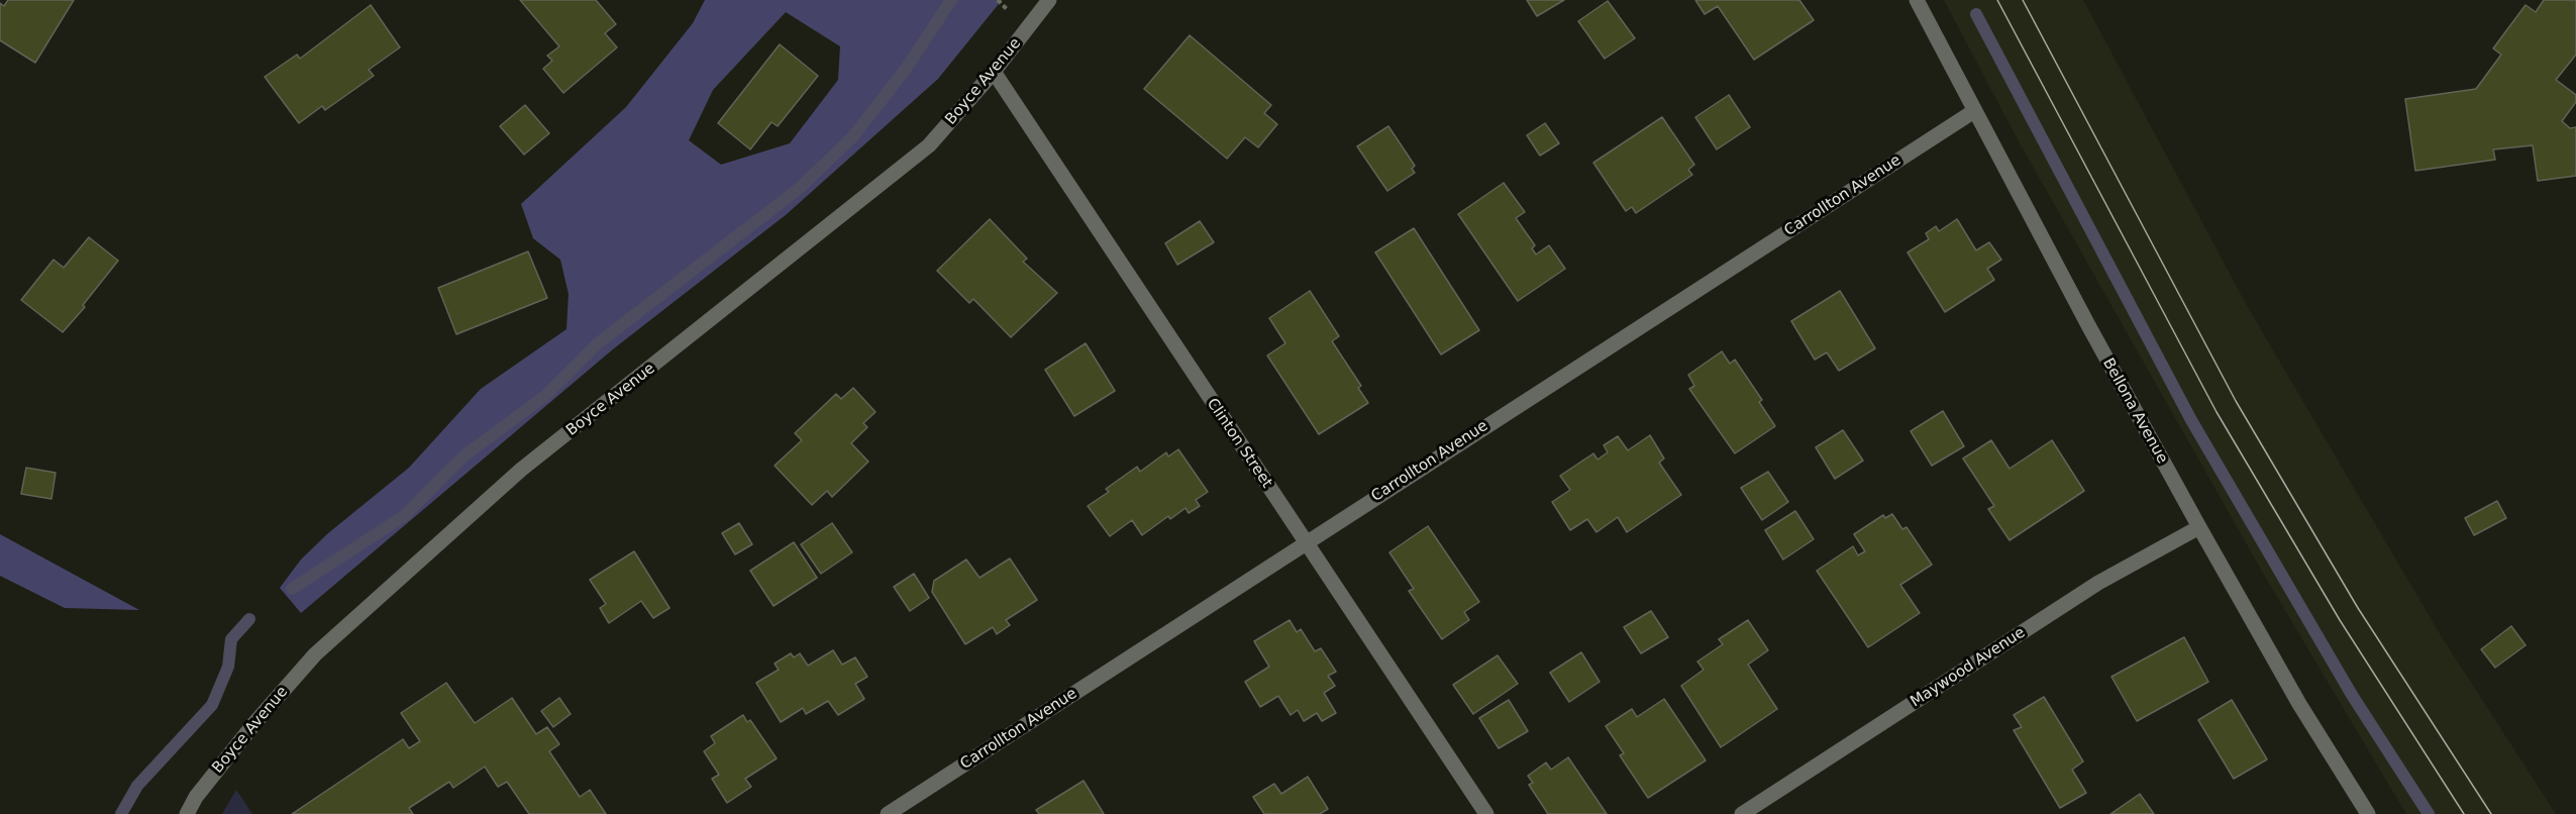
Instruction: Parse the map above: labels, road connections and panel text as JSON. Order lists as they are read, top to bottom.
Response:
{
  "streets": {
    "street": [
      "Boyce Avenue",
      "Carrollton Avenue",
      "Bellona Avenue",
      "Clinton Street",
      "Maywood Avenue"
    ]
  },
  "crossings": [
    ["Boyce Avenue", "Clinton Street"],
    ["Carrollton Avenue", "Bellona Avenue"],
    ["Carrollton Avenue", "Clinton Street"],
    ["Bellona Avenue", "Maywood Avenue"]
  ]
}
